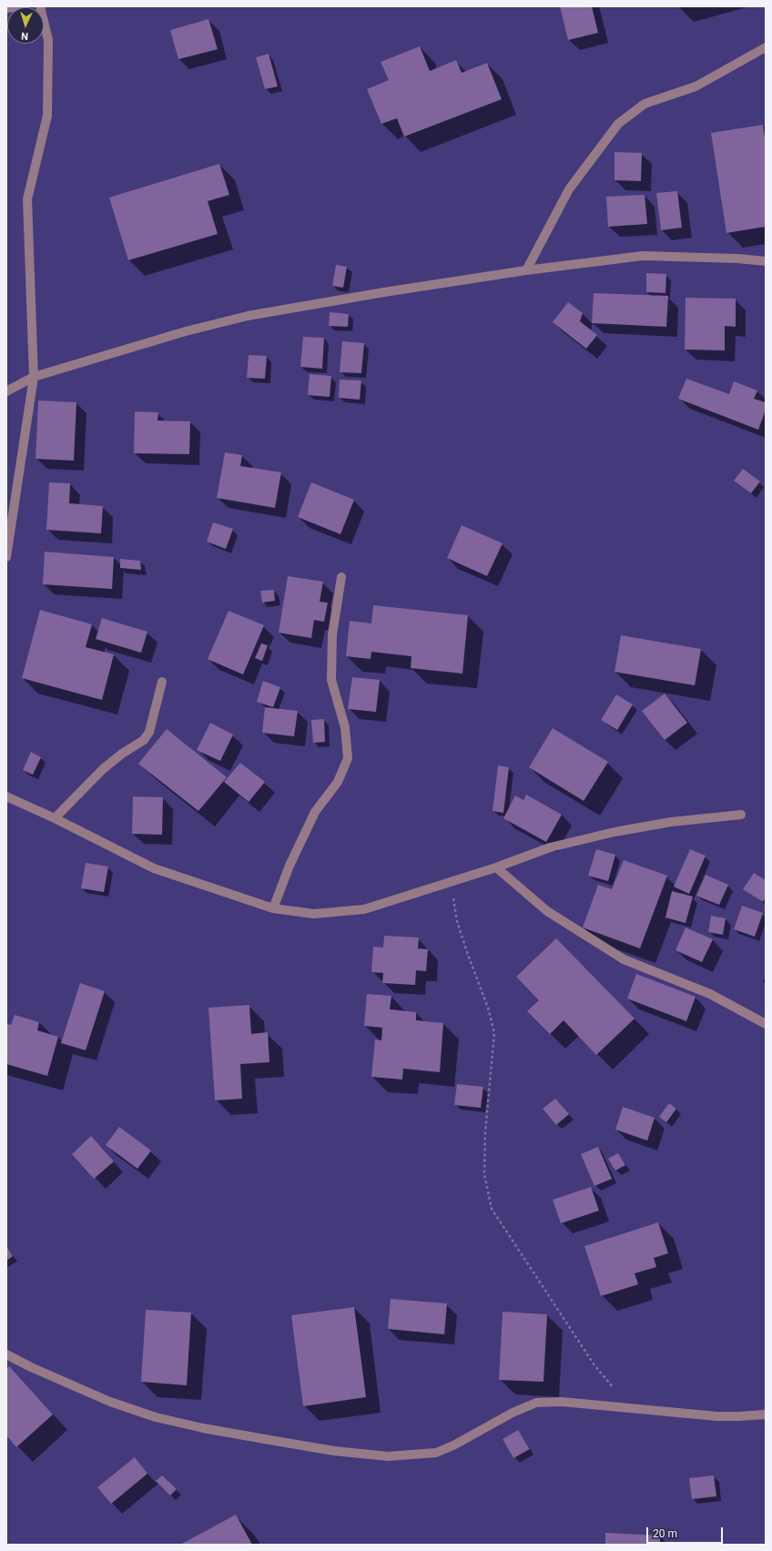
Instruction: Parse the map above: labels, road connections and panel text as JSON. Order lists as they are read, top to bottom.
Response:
{
  "scale_bar": "20 m",
  "north": "bottom"
}
